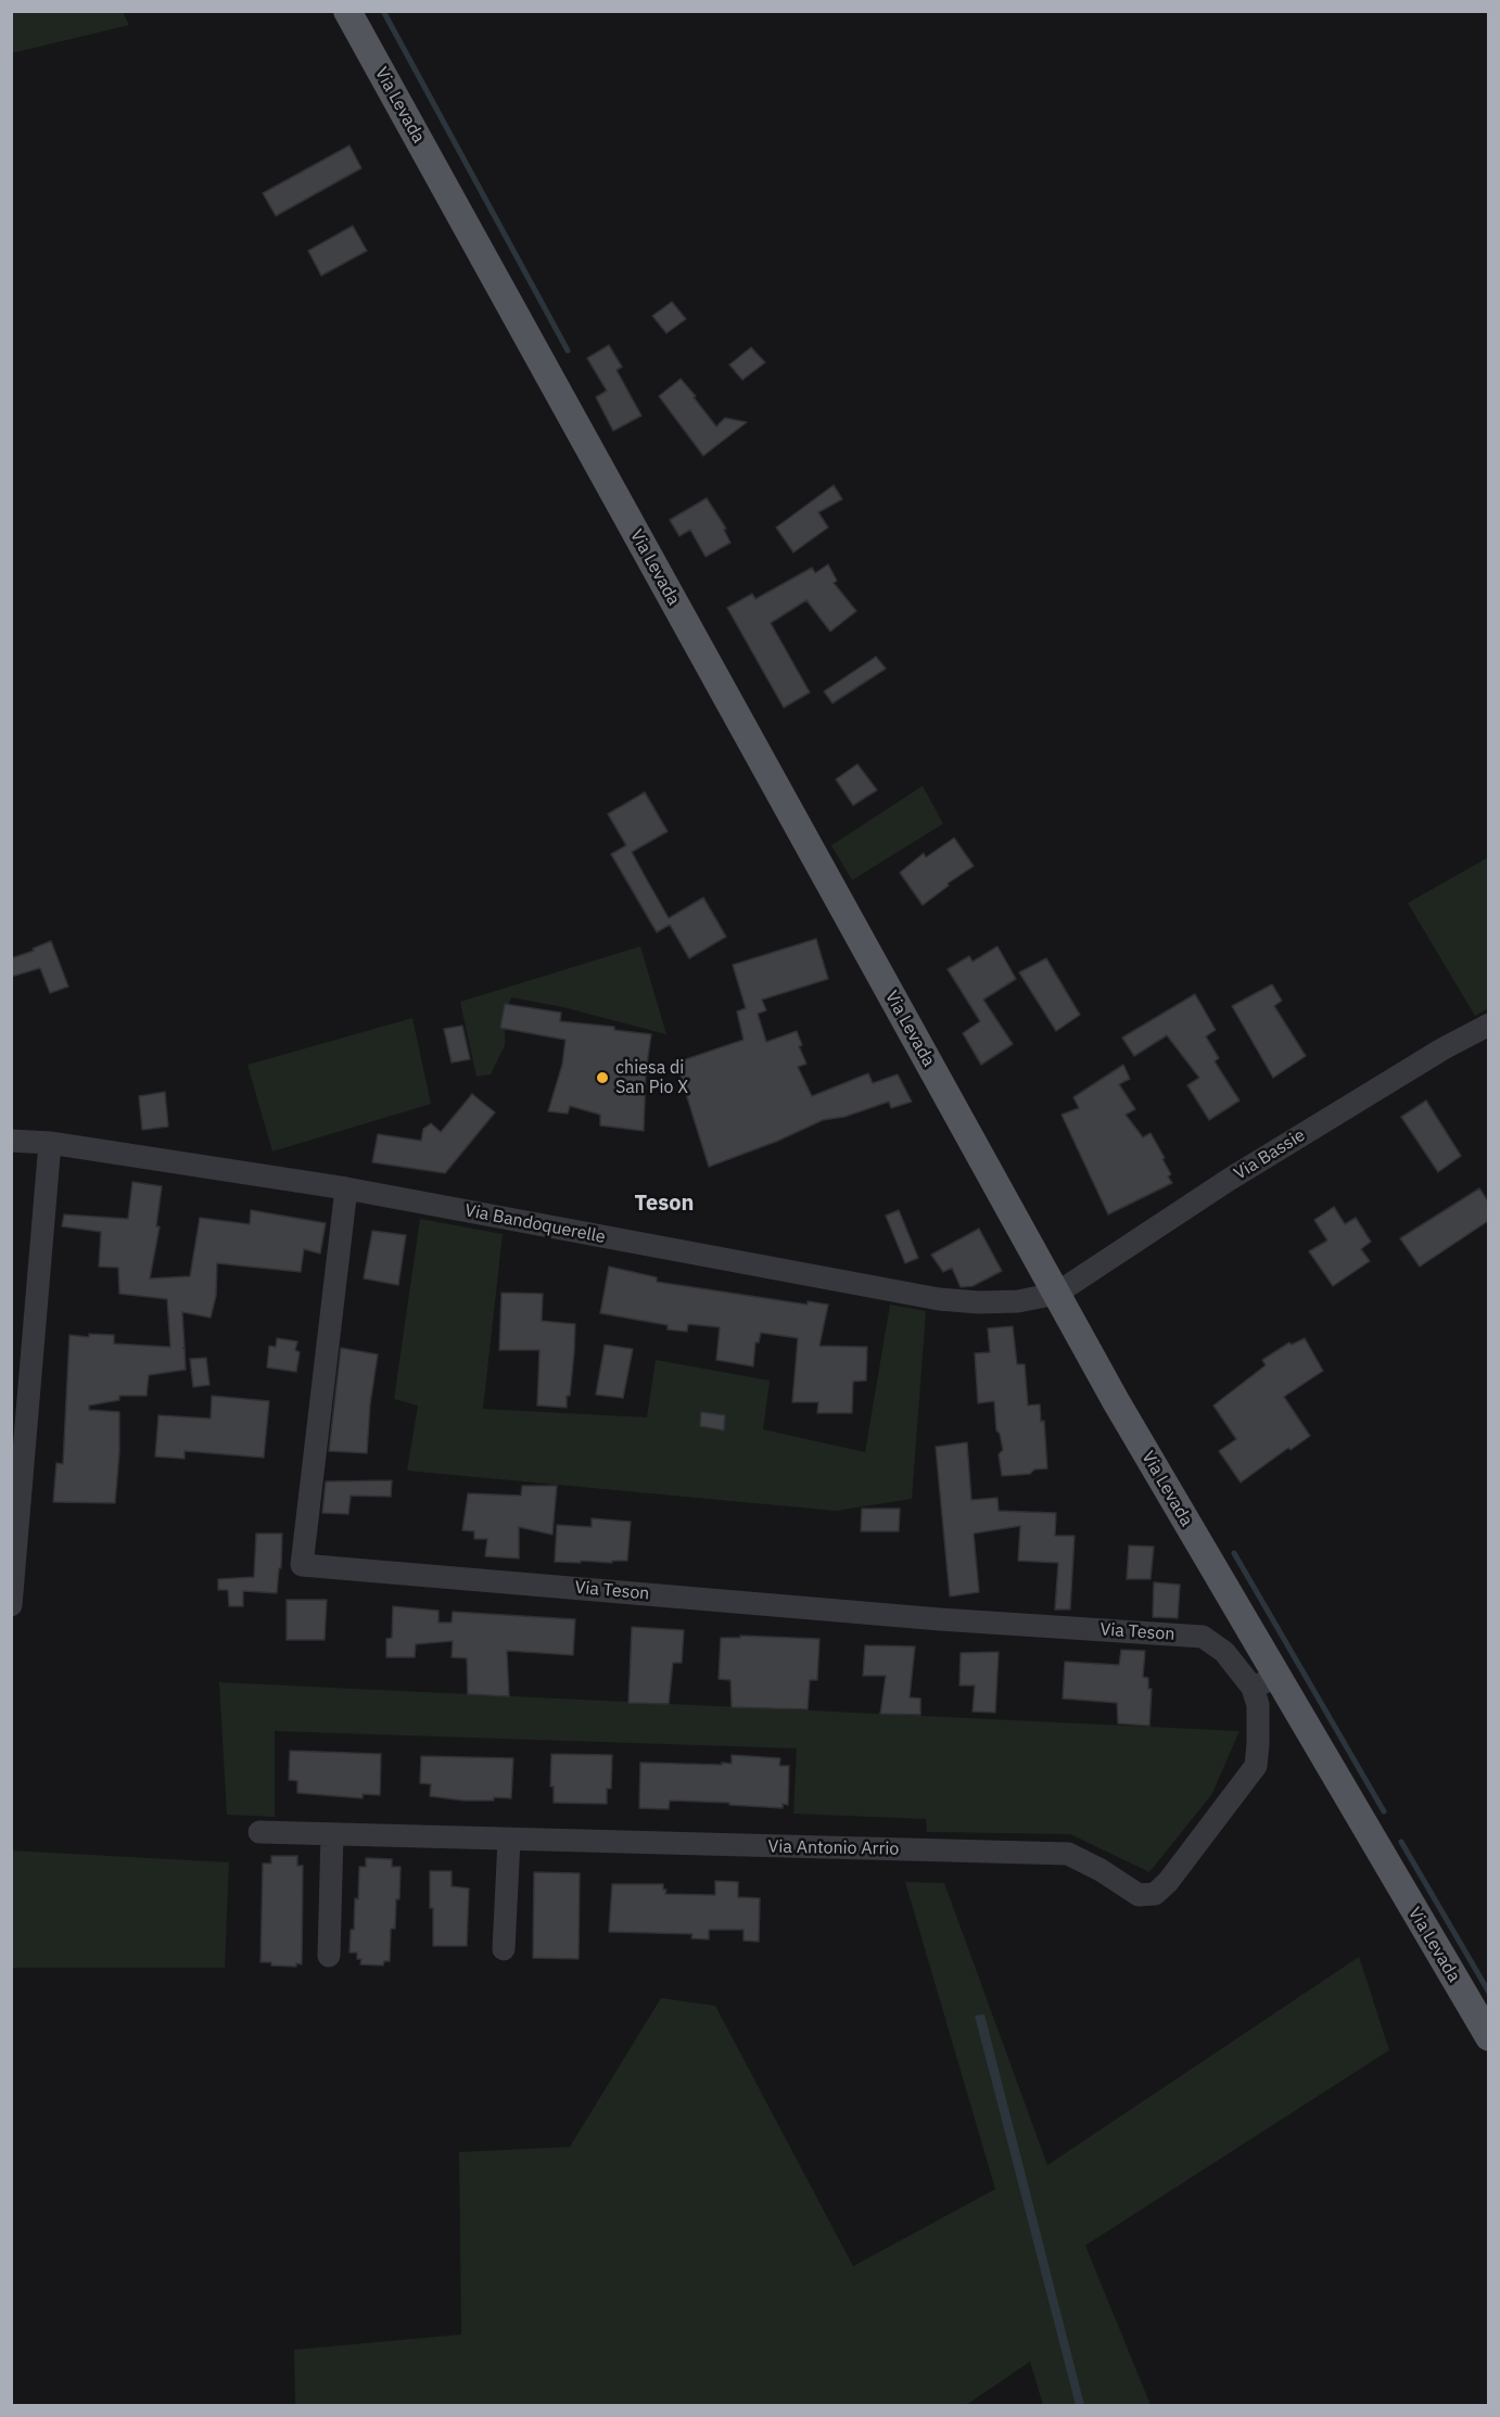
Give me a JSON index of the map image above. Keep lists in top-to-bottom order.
{
  "streets": {
    "main road": ["Via Levada"],
    "street": [
      "Via Bassie",
      "Via Bandoquerelle",
      "Via Teson",
      "Via Antonio Arrio"
    ]
  },
  "crossings": [
    ["Via Levada", "Via Bassie"],
    ["Via Levada", "Via Bandoquerelle"],
    ["Via Levada", "Via Teson"],
    ["Via Levada", "Via Antonio Arrio"],
    ["Via Bassie", "Via Bandoquerelle"],
    ["Via Bandoquerelle", "Via Teson"],
    ["Via Teson", "Via Antonio Arrio"]
  ],
  "districts": ["Teson"],
  "places": ["chiesa di San Pio X"]
}
